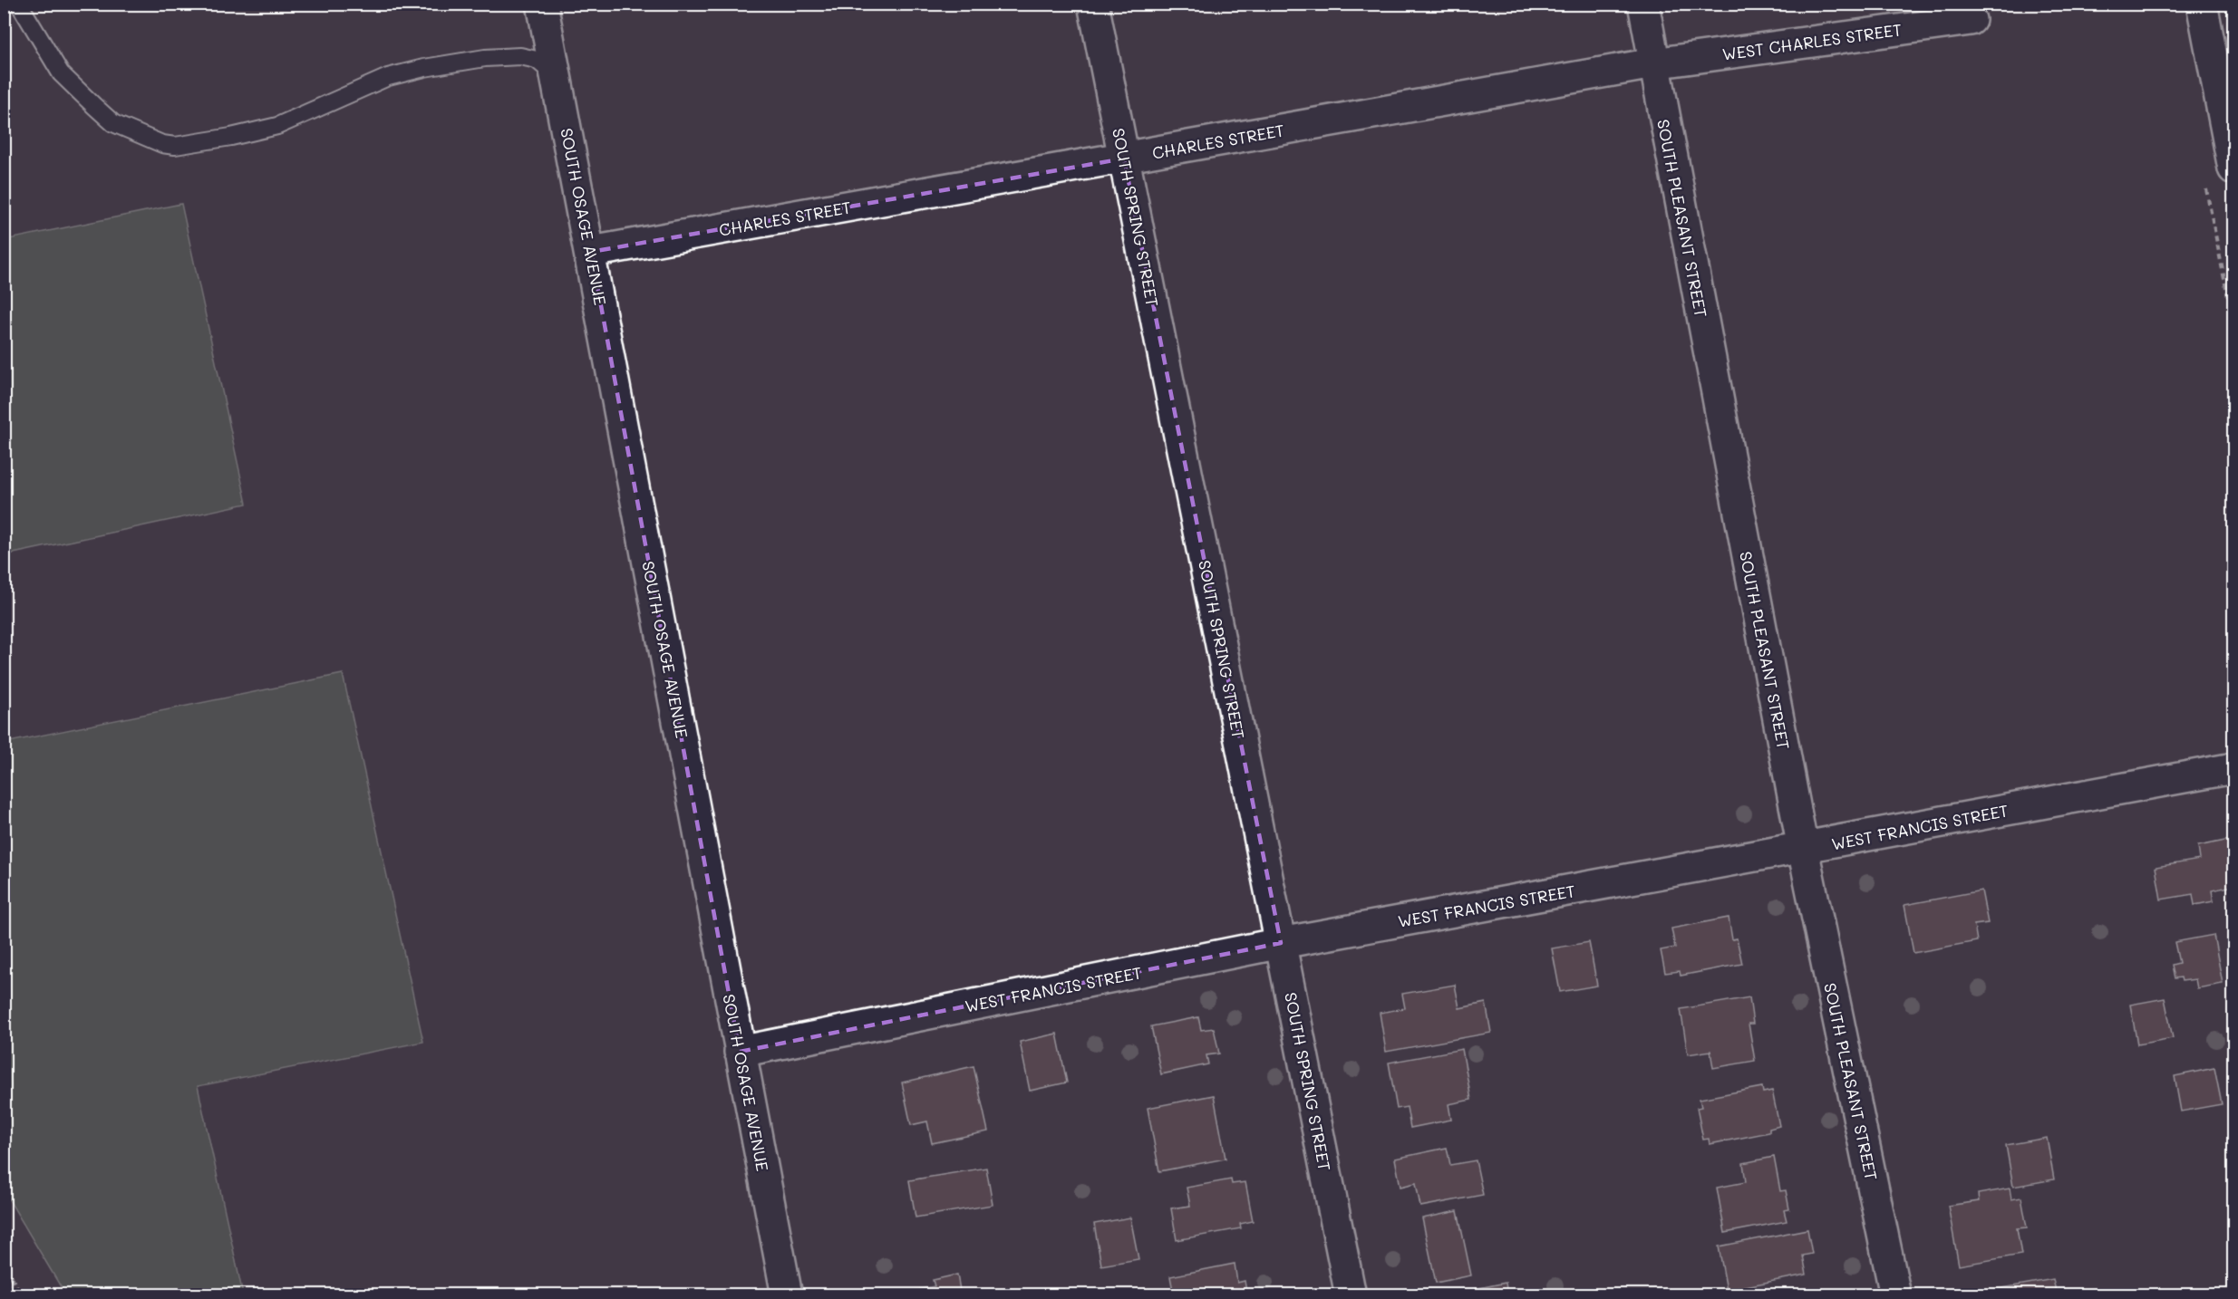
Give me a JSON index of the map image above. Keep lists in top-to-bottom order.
{
  "streets": {
    "street": [
      "WEST CHARLES STREET",
      "CHARLES STREET",
      "SOUTH OSAGE AVENUE",
      "SOUTH SPRING STREET",
      "SOUTH PLEASANT STREET",
      "WEST FRANCIS STREET"
    ]
  },
  "crossings": [
    ["WEST CHARLES STREET", "CHARLES STREET"],
    ["WEST CHARLES STREET", "SOUTH PLEASANT STREET"],
    ["CHARLES STREET", "SOUTH OSAGE AVENUE"],
    ["CHARLES STREET", "SOUTH SPRING STREET"],
    ["CHARLES STREET", "SOUTH PLEASANT STREET"],
    ["SOUTH OSAGE AVENUE", "WEST FRANCIS STREET"],
    ["SOUTH SPRING STREET", "WEST FRANCIS STREET"],
    ["SOUTH PLEASANT STREET", "WEST FRANCIS STREET"]
  ]
}
